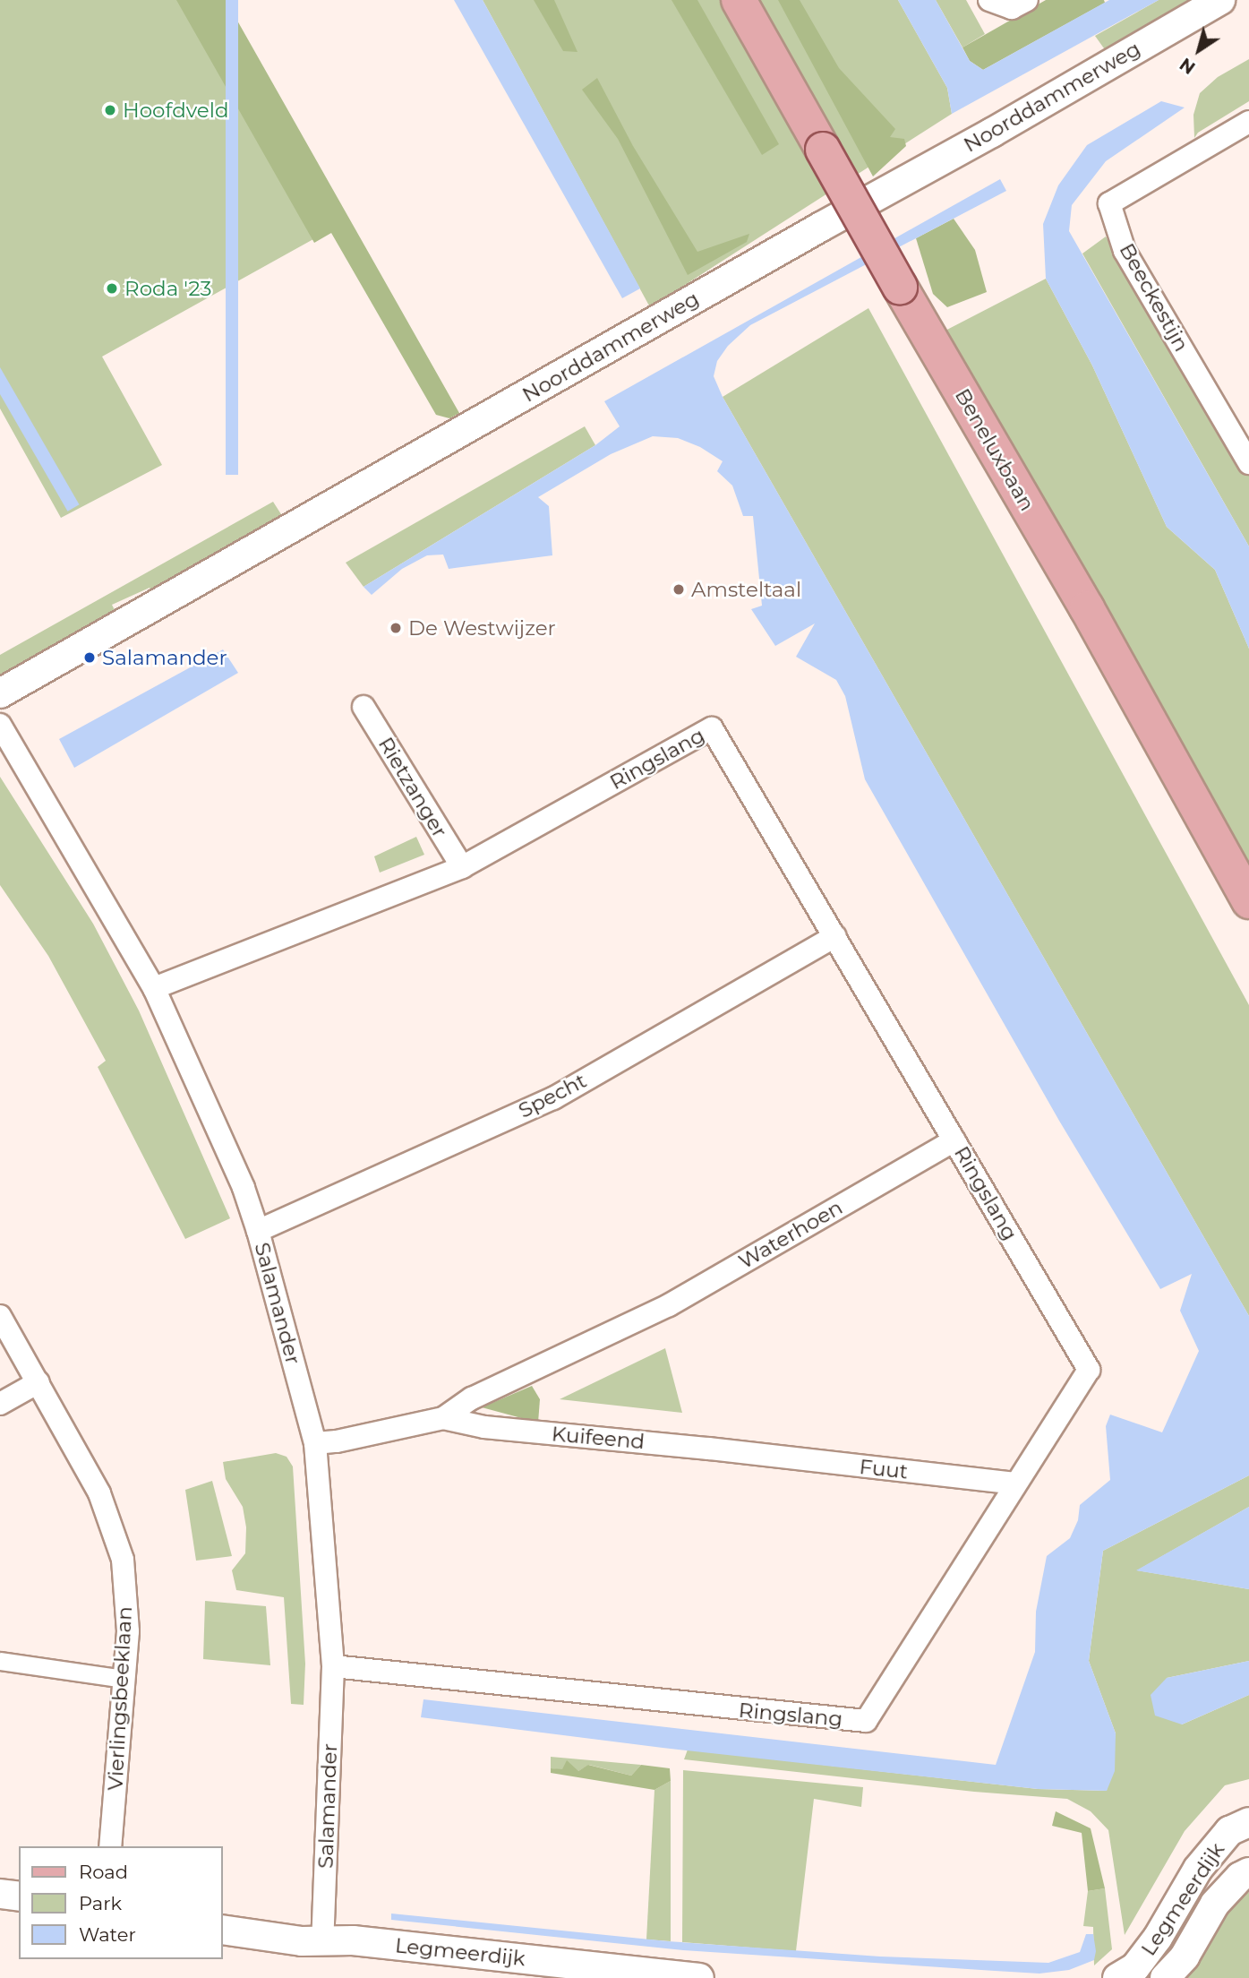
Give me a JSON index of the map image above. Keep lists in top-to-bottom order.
{
  "streets": {
    "main road": ["Beneluxbaan"],
    "street": [
      "Noorddammerweg",
      "Beeckestijn",
      "Ringslang",
      "Rietzanger",
      "Specht",
      "Waterhoen",
      "Salamander",
      "Kuifeend",
      "Fuut",
      "Vierlingsbeeklaan",
      "Legmeerdijk"
    ]
  },
  "crossings": [
    ["Ringslang", "Rietzanger"],
    ["Ringslang", "Specht"],
    ["Ringslang", "Waterhoen"],
    ["Ringslang", "Salamander"],
    ["Ringslang", "Fuut"],
    ["Specht", "Salamander"],
    ["Waterhoen", "Kuifeend"],
    ["Salamander", "Kuifeend"],
    ["Salamander", "Legmeerdijk"],
    ["Kuifeend", "Fuut"]
  ],
  "places": [
    "Hoofdveld",
    "Roda '23",
    "Amsteltaal",
    "De Westwijzer",
    "Salamander"
  ],
  "legend": ["Road", "Park", "Water"],
  "north": "bottom left"
}
